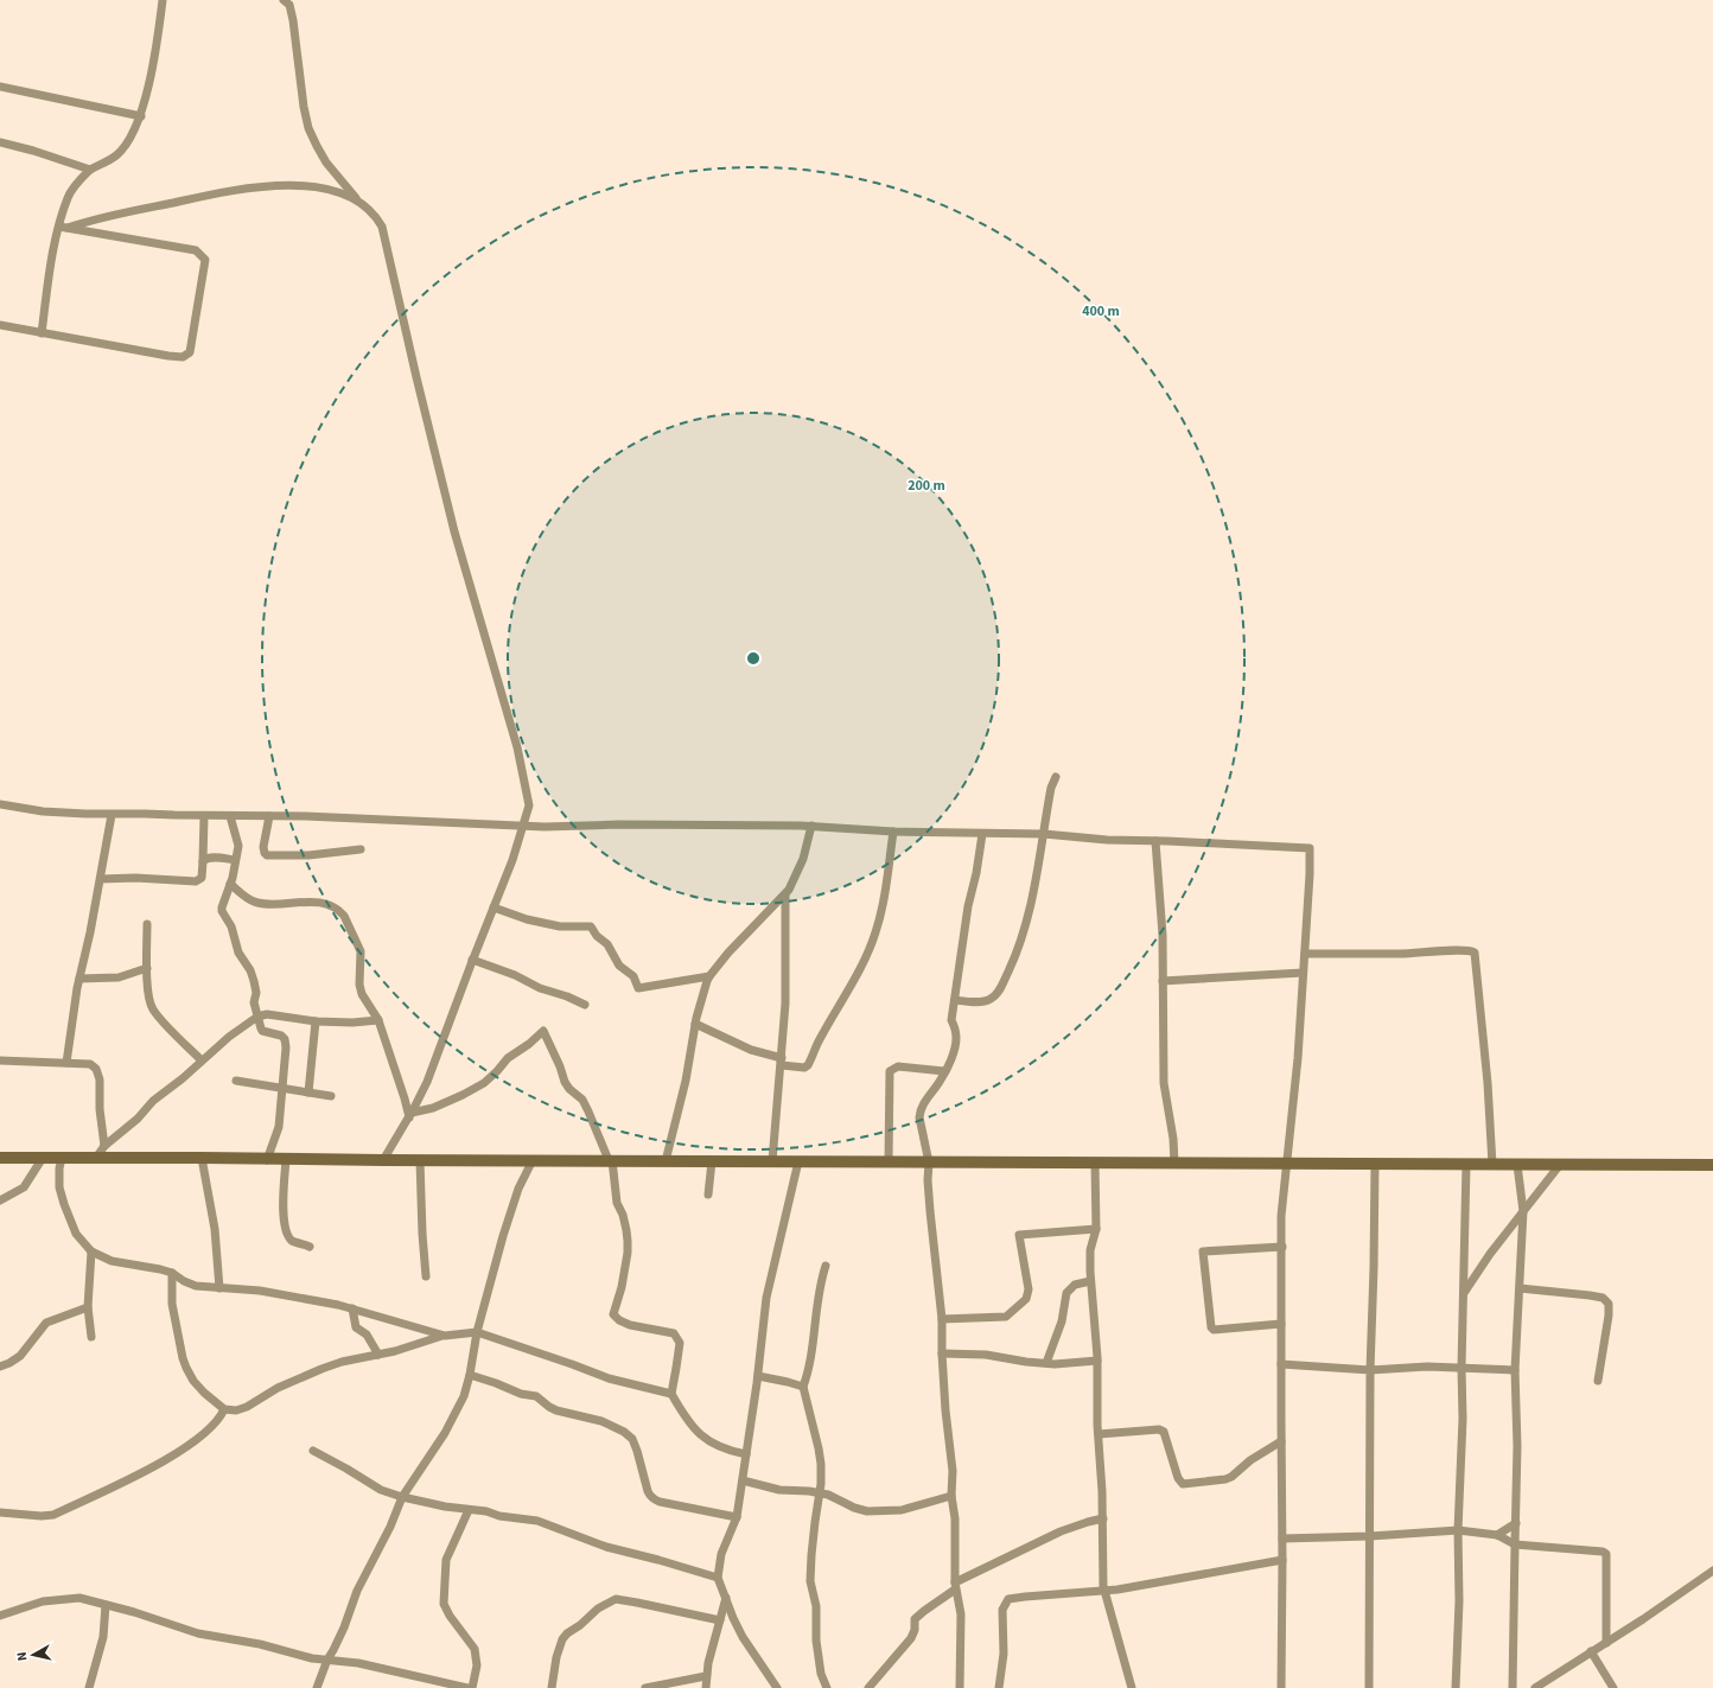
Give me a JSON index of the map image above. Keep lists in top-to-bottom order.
{
  "north": "left",
  "rings": ["400 m", "200 m"]
}
